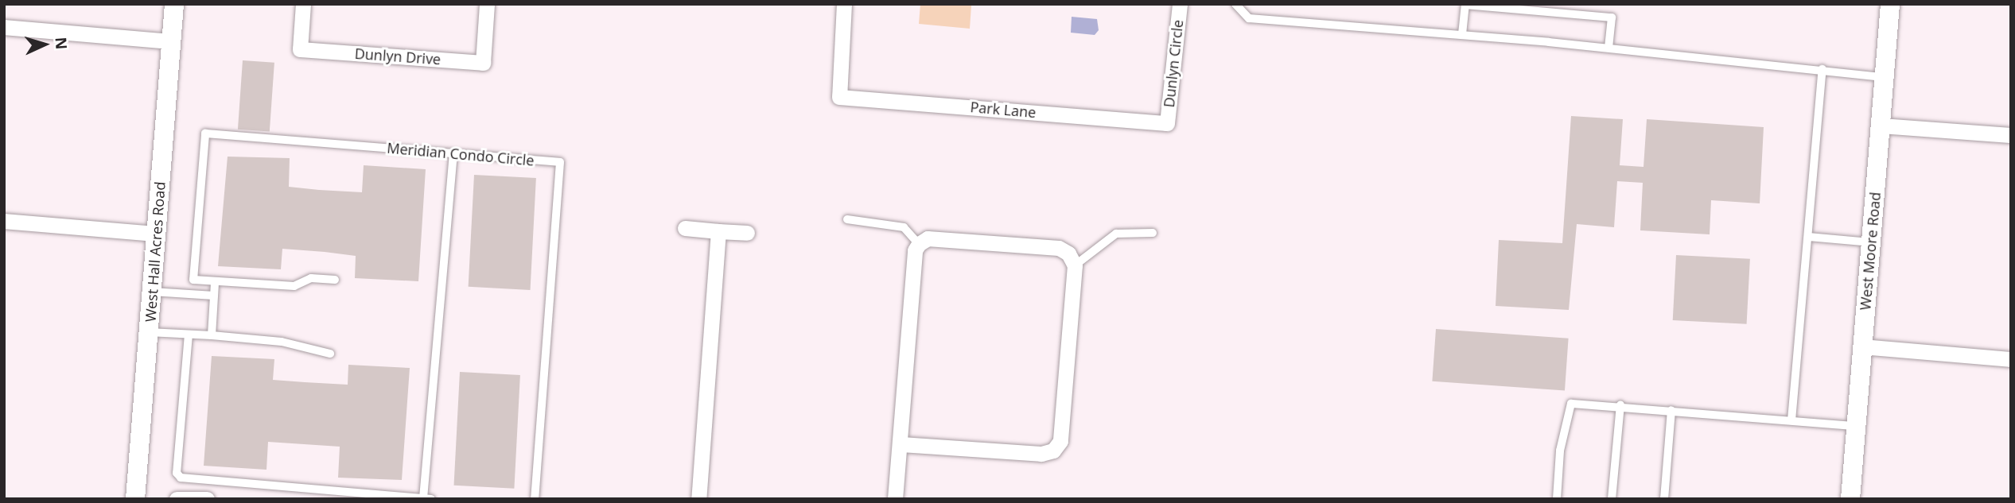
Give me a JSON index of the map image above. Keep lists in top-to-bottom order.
{
  "streets": {
    "street": [
      "Dunlyn Drive",
      "Dunlyn Circle",
      "Park Lane",
      "West Moore Road",
      "West Hall Acres Road"
    ],
    "lane": ["Meridian Condo Circle"]
  },
  "crossings": [
    ["Dunlyn Circle", "Park Lane"]
  ],
  "north": "right"
}
